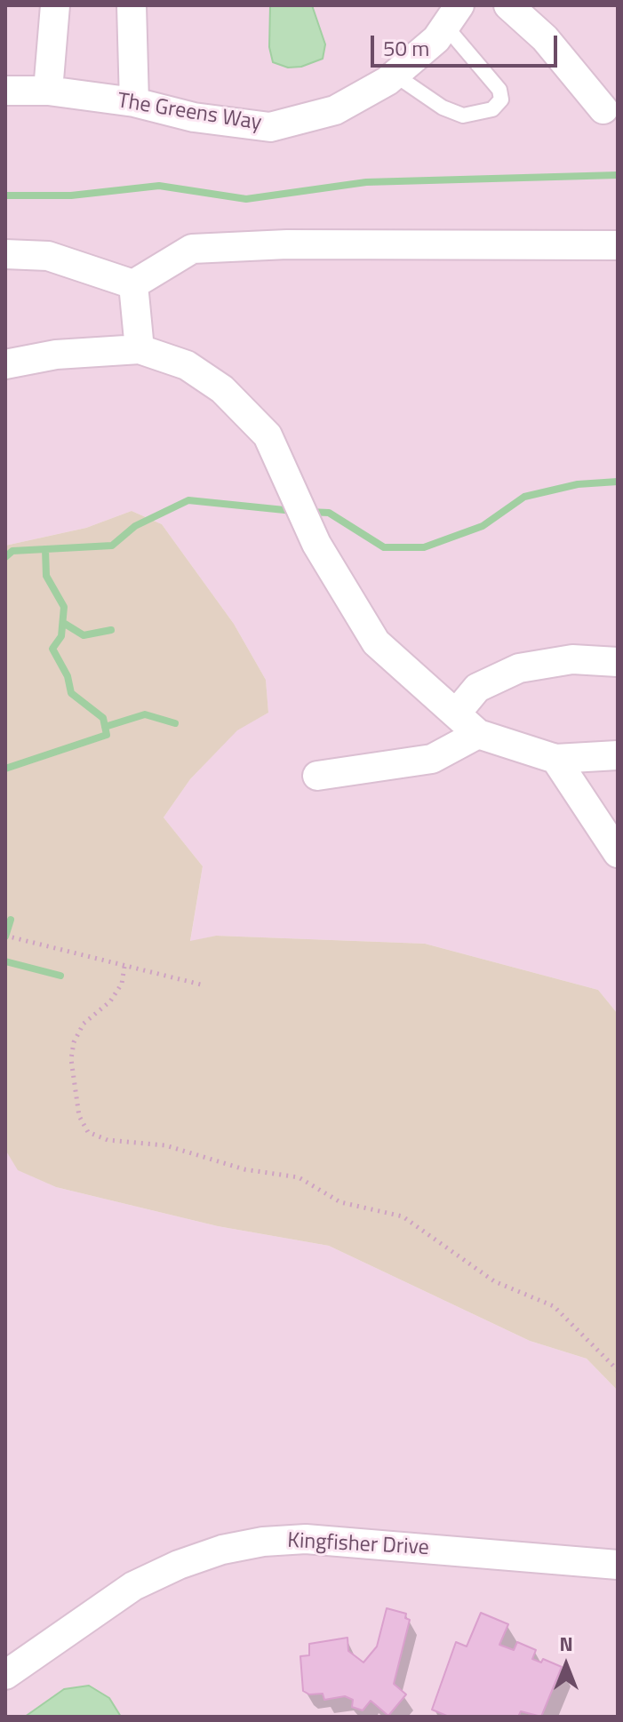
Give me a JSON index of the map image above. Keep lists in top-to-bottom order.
{
  "streets": {
    "street": ["The Greens Way", "Kingfisher Drive"]
  },
  "scale_bar": "50 m",
  "north": "top"
}
